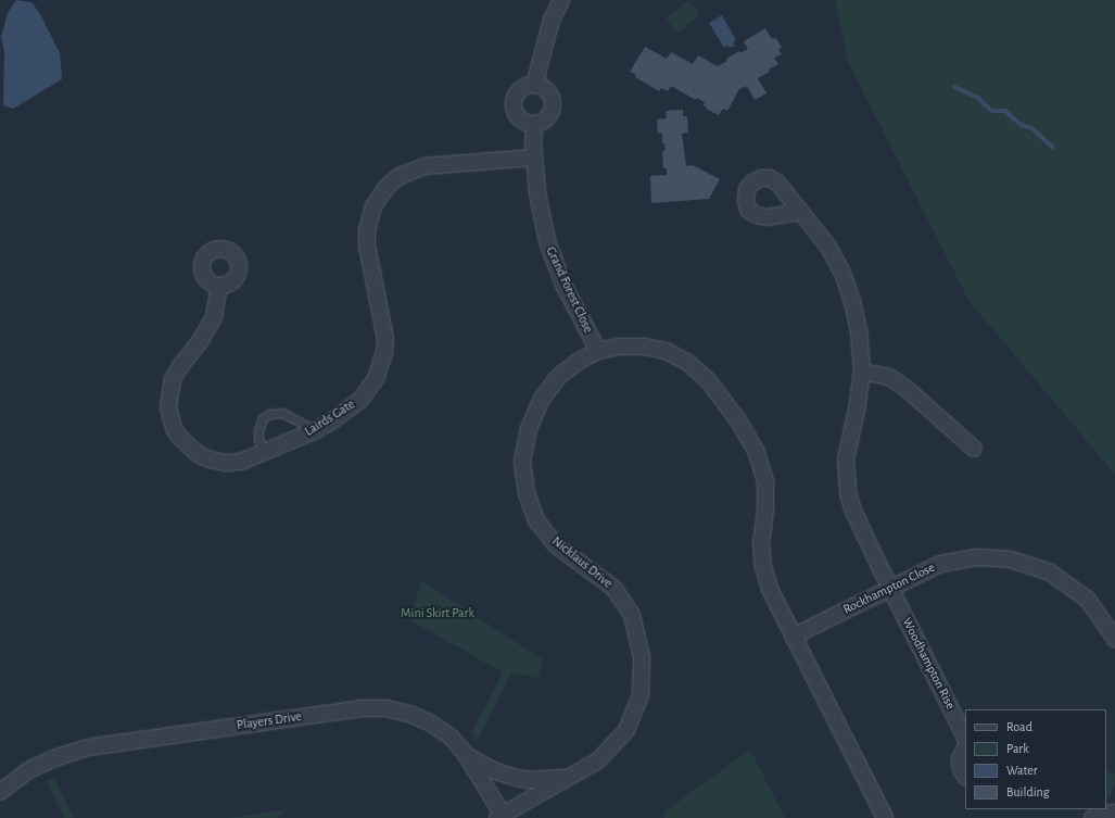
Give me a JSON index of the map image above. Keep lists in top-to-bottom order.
{
  "streets": {
    "street": [
      "Grand Forest Close",
      "Lairds Gate",
      "Nicklaus Drive",
      "Rockhampton Close",
      "Woodhampton Rise",
      "Players Drive"
    ]
  },
  "crossings": [
    ["Grand Forest Close", "Lairds Gate"],
    ["Grand Forest Close", "Nicklaus Drive"],
    ["Nicklaus Drive", "Rockhampton Close"],
    ["Nicklaus Drive", "Players Drive"],
    ["Rockhampton Close", "Woodhampton Rise"]
  ],
  "parks": ["Mini Skirt Park"],
  "legend": [
    "Road",
    "Park",
    "Water",
    "Building"
  ]
}
